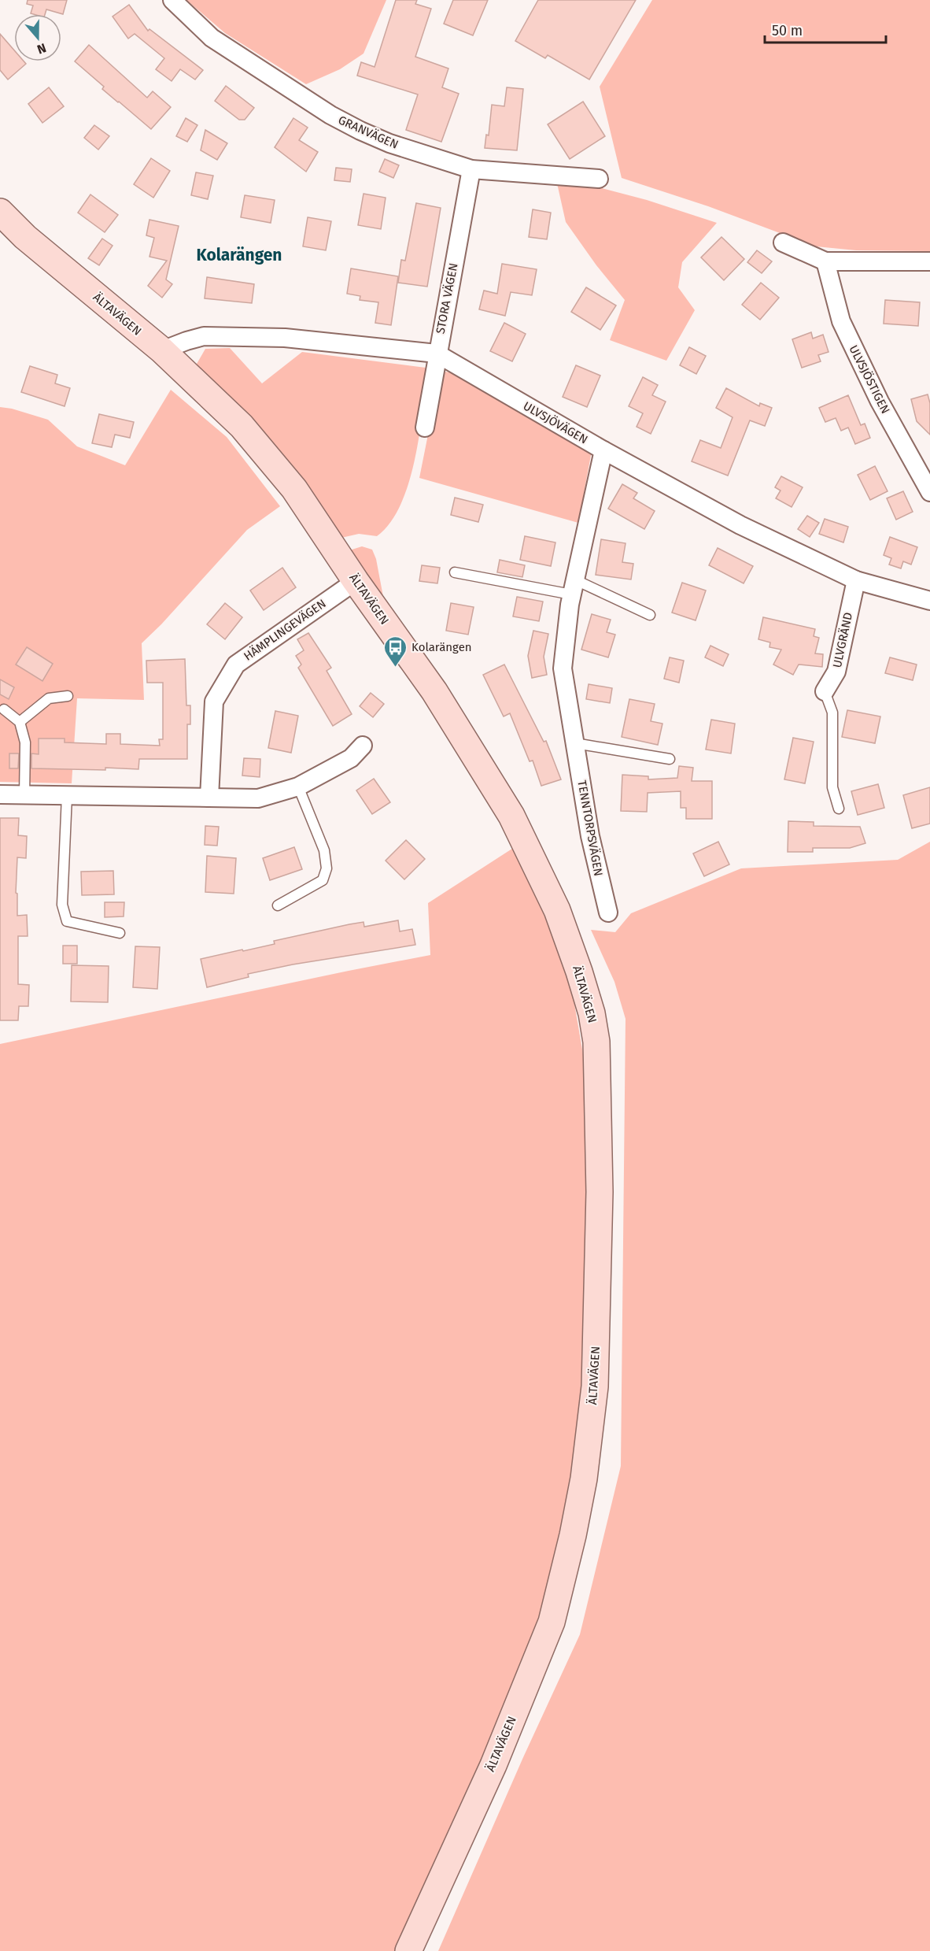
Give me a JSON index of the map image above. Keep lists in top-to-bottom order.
{
  "streets": {
    "main road": ["ÄLTAVÄGEN"],
    "street": [
      "GRANVÄGEN",
      "STORA VÄGEN",
      "ULVSJÖSTIGEN",
      "ULVSJÖVÄGEN",
      "HÄMPLINGEVÄGEN",
      "ULVGRÄND",
      "TENNTORPSVÄGEN"
    ]
  },
  "crossings": [
    ["GRANVÄGEN", "STORA VÄGEN"],
    ["STORA VÄGEN", "ULVSJÖVÄGEN"],
    ["ÄLTAVÄGEN", "ULVSJÖVÄGEN"],
    ["ÄLTAVÄGEN", "HÄMPLINGEVÄGEN"],
    ["ULVSJÖVÄGEN", "ULVGRÄND"],
    ["ULVSJÖVÄGEN", "TENNTORPSVÄGEN"]
  ],
  "districts": ["Kolarängen"],
  "places": {
    "bus stop": ["Kolarängen"]
  },
  "scale_bar": "50 m",
  "north": "bottom"
}
